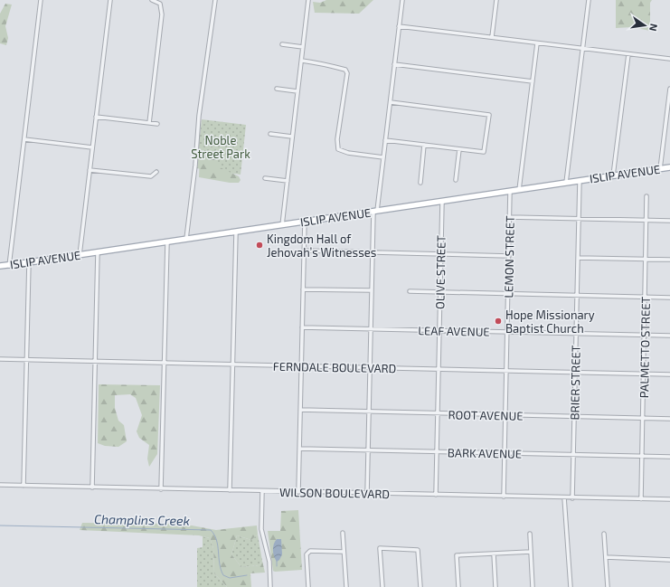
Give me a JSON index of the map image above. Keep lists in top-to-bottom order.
{
  "streets": {
    "main road": ["ISLIP AVENUE"],
    "street": [
      "LEMON STREET",
      "OLIVE STREET",
      "LEAF AVENUE",
      "PALMETTO STREET",
      "FERNDALE BOULEVARD",
      "BRIER STREET",
      "ROOT AVENUE",
      "BARK AVENUE",
      "WILSON BOULEVARD"
    ]
  },
  "crossings": [
    ["ISLIP AVENUE", "LEMON STREET"],
    ["ISLIP AVENUE", "OLIVE STREET"],
    ["ISLIP AVENUE", "BRIER STREET"],
    ["LEMON STREET", "LEAF AVENUE"],
    ["LEMON STREET", "FERNDALE BOULEVARD"],
    ["LEMON STREET", "ROOT AVENUE"],
    ["LEMON STREET", "BARK AVENUE"],
    ["LEMON STREET", "WILSON BOULEVARD"],
    ["OLIVE STREET", "LEAF AVENUE"],
    ["OLIVE STREET", "FERNDALE BOULEVARD"],
    ["OLIVE STREET", "ROOT AVENUE"],
    ["OLIVE STREET", "BARK AVENUE"],
    ["OLIVE STREET", "WILSON BOULEVARD"],
    ["LEAF AVENUE", "PALMETTO STREET"],
    ["LEAF AVENUE", "BRIER STREET"],
    ["PALMETTO STREET", "FERNDALE BOULEVARD"],
    ["PALMETTO STREET", "ROOT AVENUE"],
    ["PALMETTO STREET", "BARK AVENUE"],
    ["PALMETTO STREET", "WILSON BOULEVARD"],
    ["FERNDALE BOULEVARD", "BRIER STREET"],
    ["BRIER STREET", "ROOT AVENUE"],
    ["BRIER STREET", "BARK AVENUE"],
    ["BRIER STREET", "WILSON BOULEVARD"]
  ],
  "water": ["Champlins Creek"],
  "parks": ["Noble Street Park"],
  "places": ["Kingdom Hall of Jehovah’s Witnesses", "Hope Missionary Baptist Church"],
  "north": "right"
}
